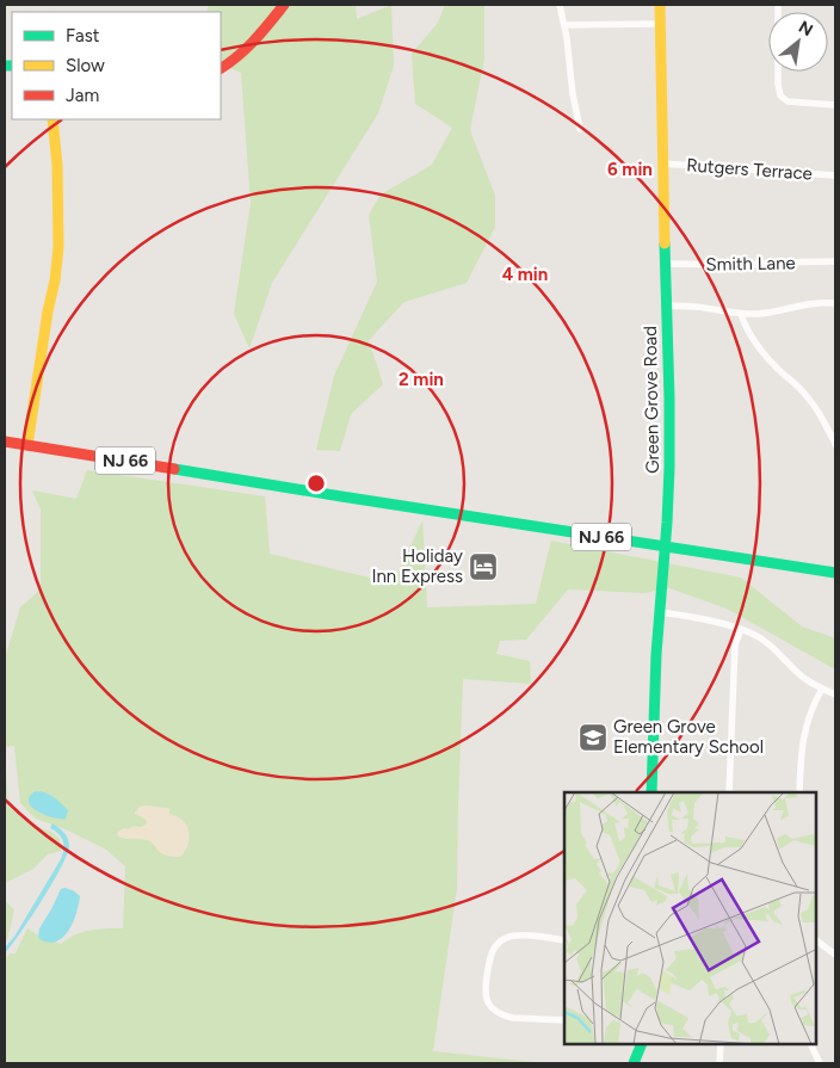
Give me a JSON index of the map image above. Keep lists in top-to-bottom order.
{
  "streets": {
    "main road": ["Green Grove Road", "NJ 66"],
    "street": ["Rutgers Terrace", "Smith Lane"]
  },
  "crossings": [
    ["Rutgers Terrace", "Green Grove Road"],
    ["Smith Lane", "Green Grove Road"],
    ["Green Grove Road", "NJ 66"]
  ],
  "places": {
    "hotel": ["Holiday Inn Express"],
    "school or university": ["Green Grove Elementary School"]
  },
  "legend": ["Fast", "Slow", "Jam"],
  "north": "top right",
  "rings": ["6 min", "4 min", "2 min"]
}
